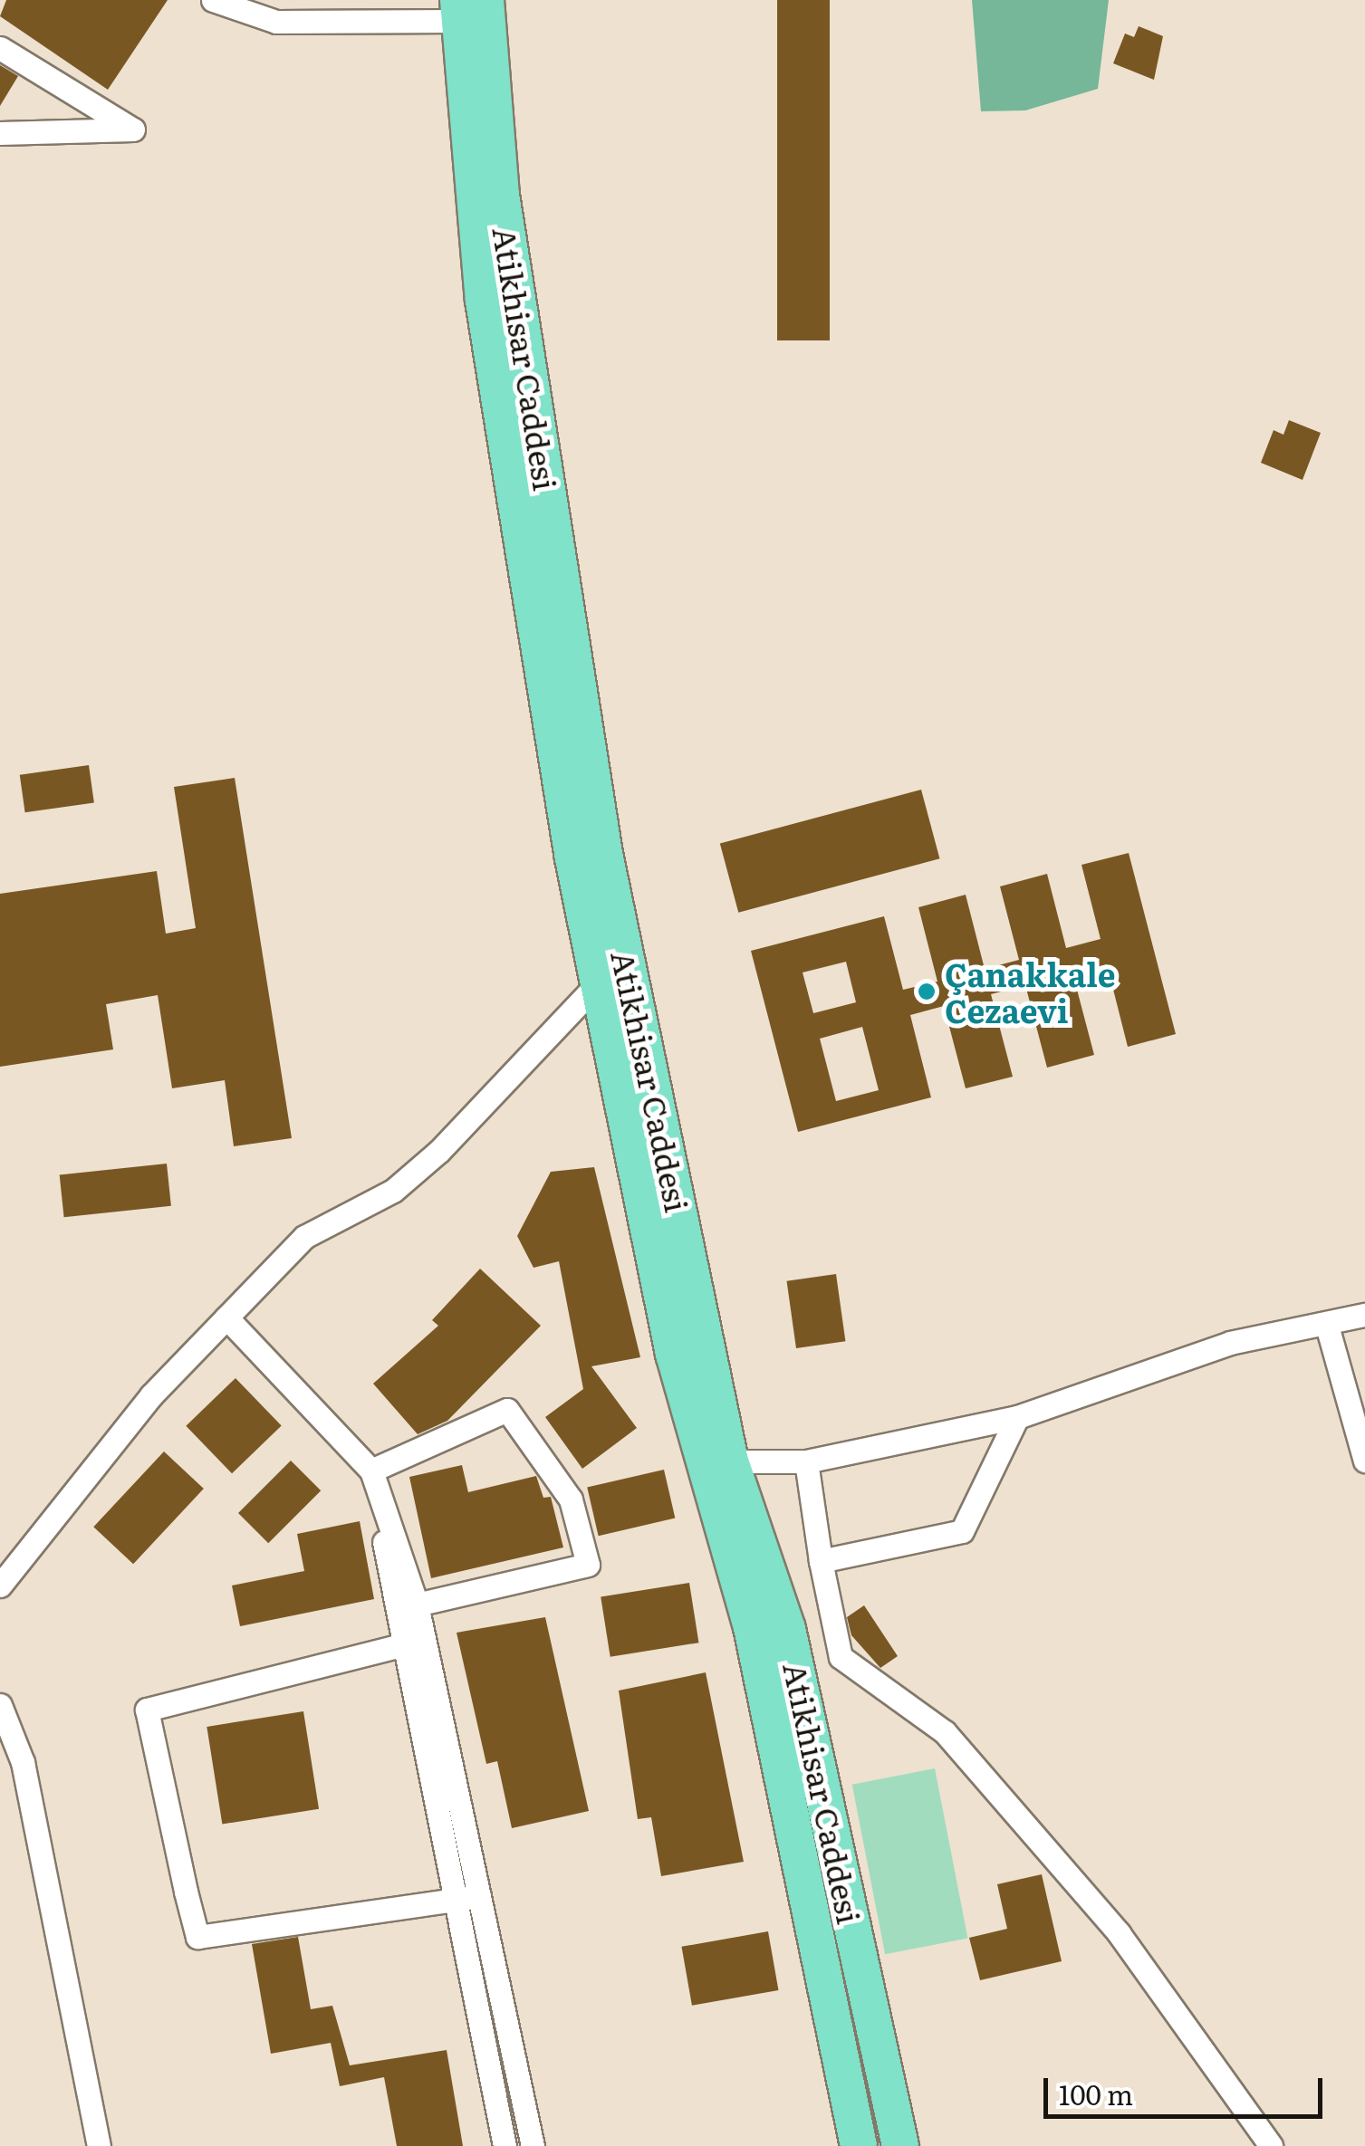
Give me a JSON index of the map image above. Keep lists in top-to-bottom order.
{
  "streets": {
    "highway": ["Atikhisar Caddesi"]
  },
  "places": ["Çanakkale Cezaevi"],
  "scale_bar": "100 m"
}
